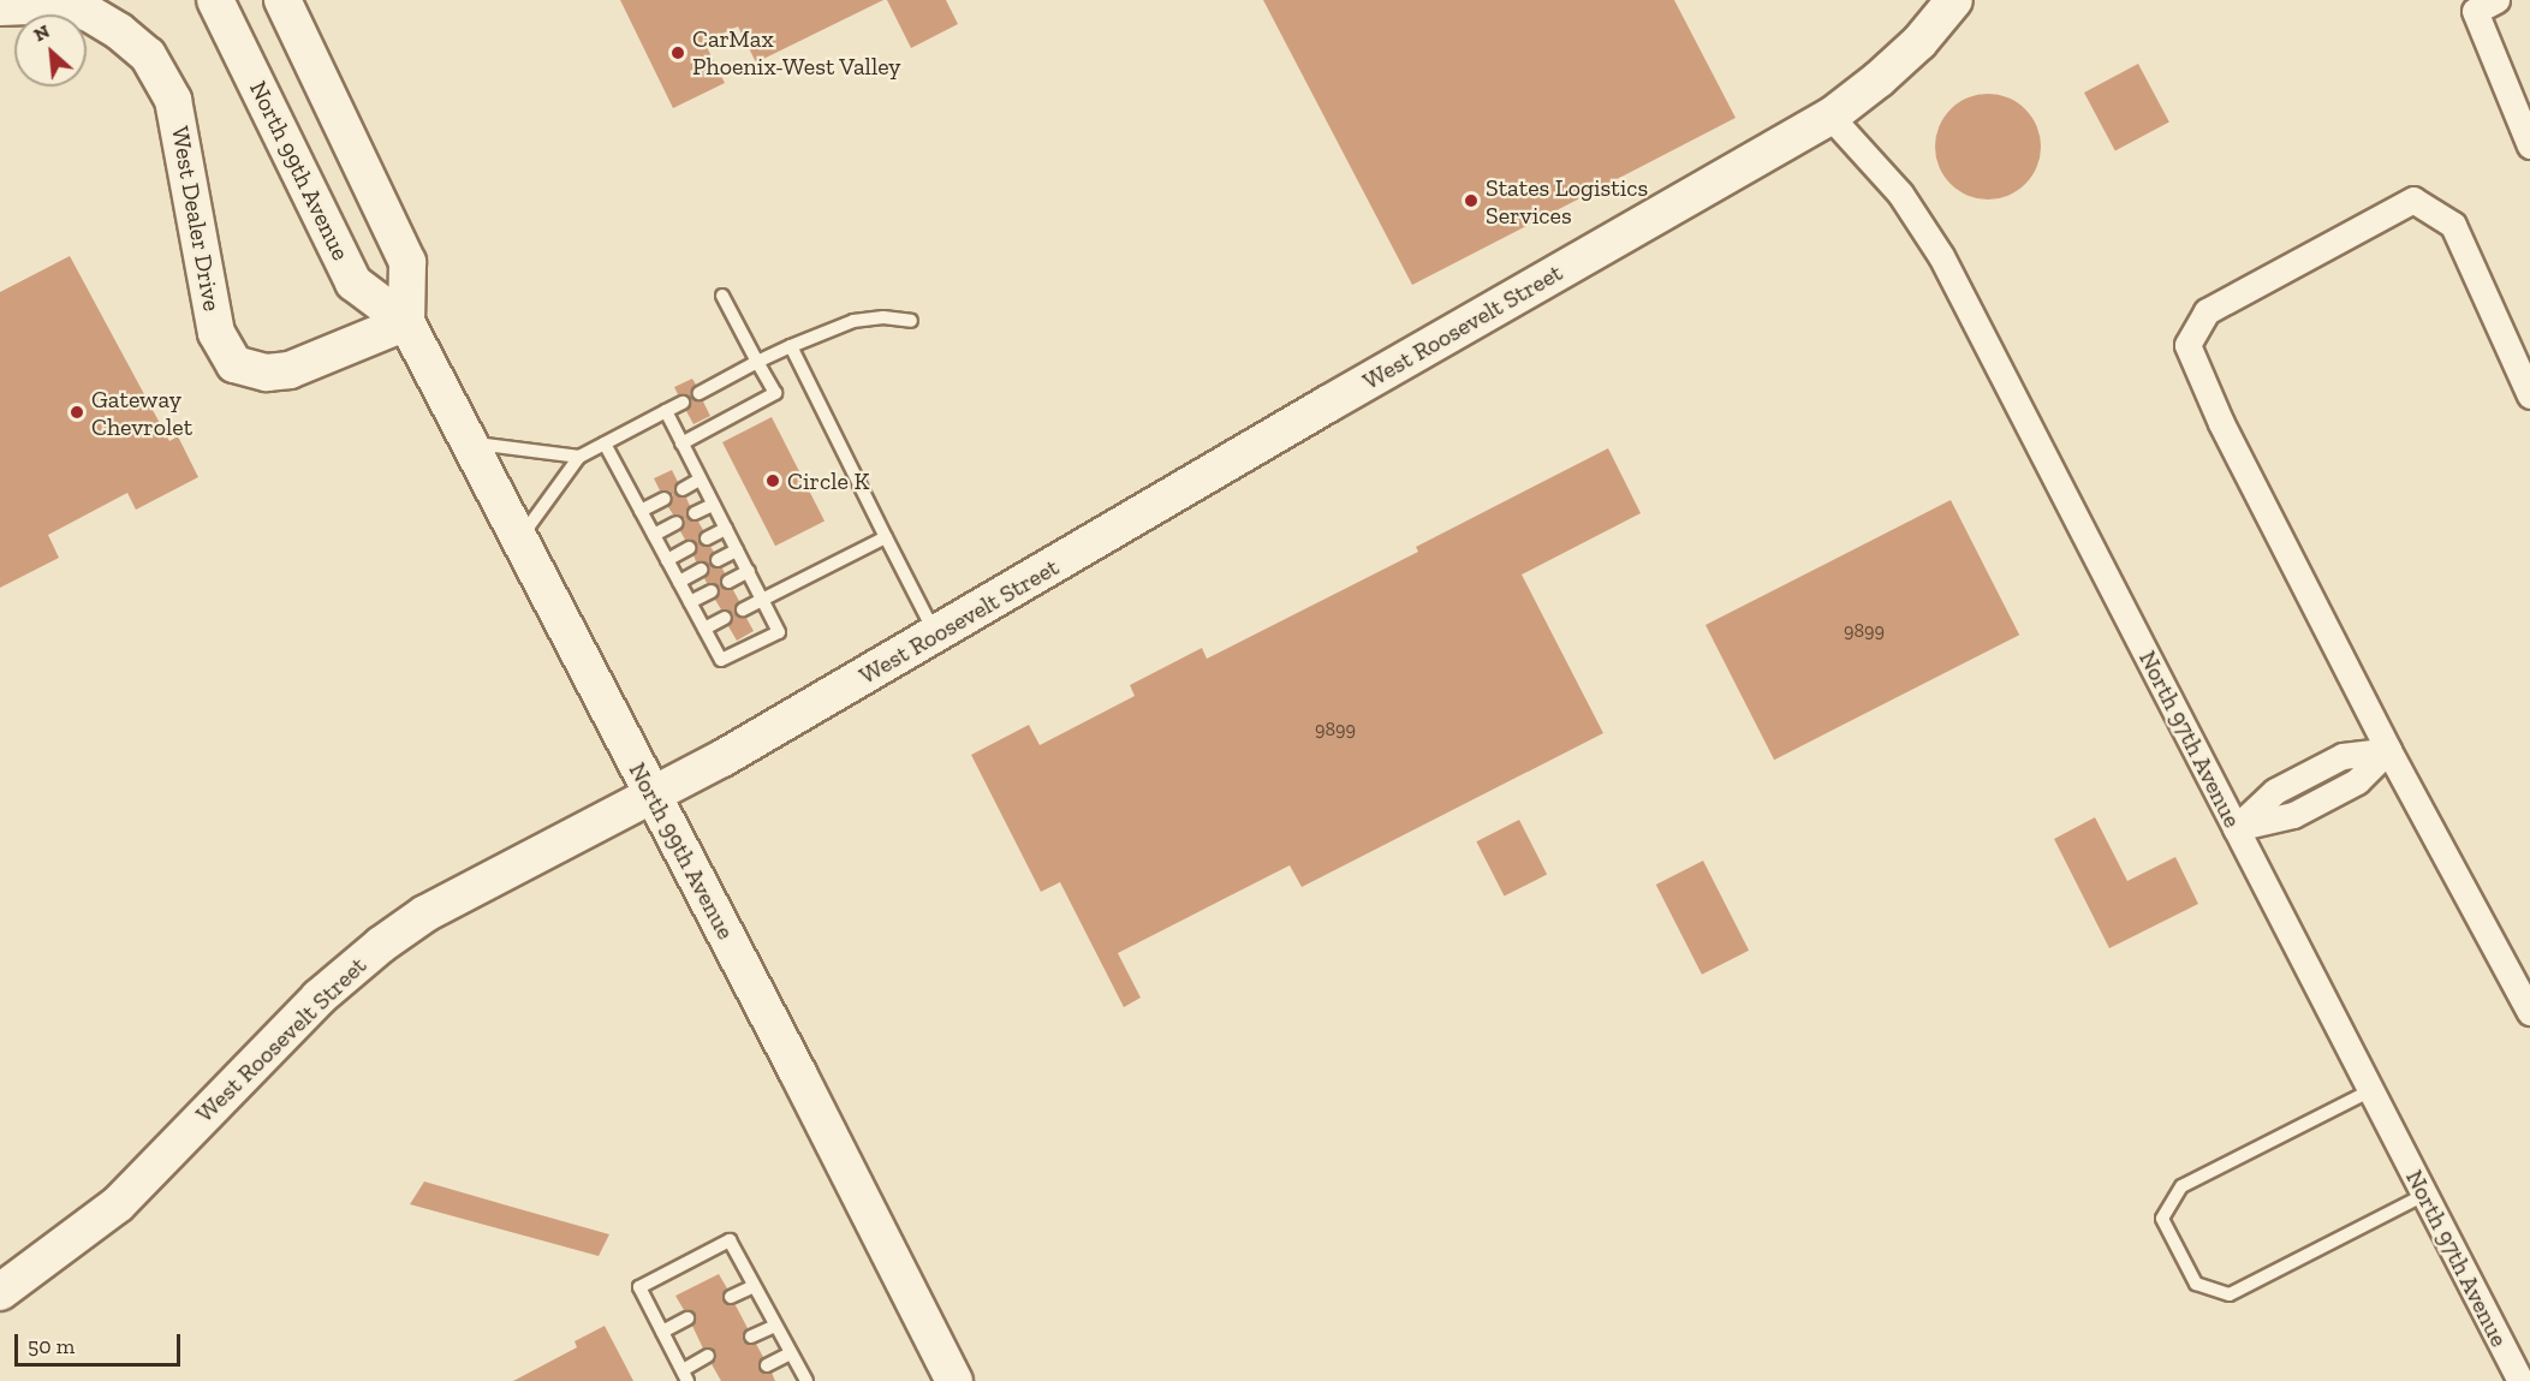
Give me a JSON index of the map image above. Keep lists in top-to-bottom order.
{
  "streets": {
    "street": [
      "North 99th Avenue",
      "West Dealer Drive",
      "West Roosevelt Street",
      "North 97th Avenue"
    ]
  },
  "crossings": [
    ["North 99th Avenue", "West Dealer Drive"],
    ["North 99th Avenue", "West Roosevelt Street"],
    ["West Roosevelt Street", "North 97th Avenue"]
  ],
  "places": [
    "CarMax Phoenix-West Valley",
    "States Logistics Services",
    "Gateway Chevrolet",
    "Circle K"
  ],
  "house_numbers": ["9899", "9899"],
  "scale_bar": "50 m",
  "north": "top left"
}
